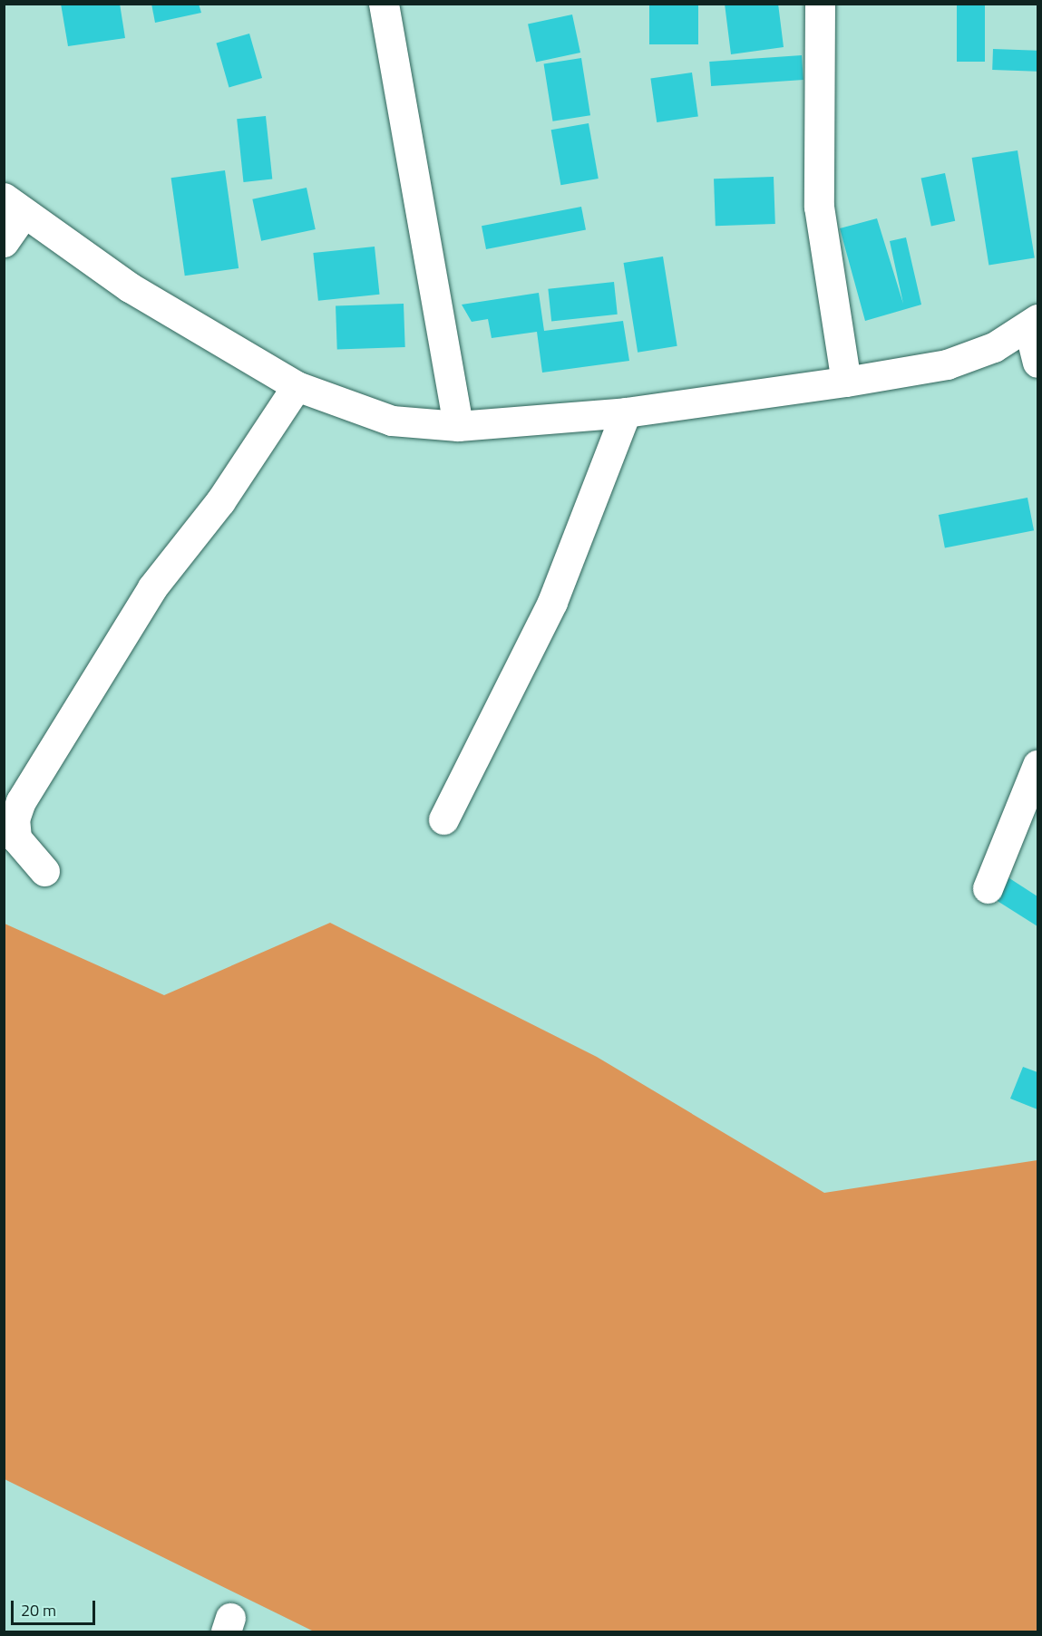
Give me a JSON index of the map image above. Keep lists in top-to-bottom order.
{
  "scale_bar": "20 m"
}
